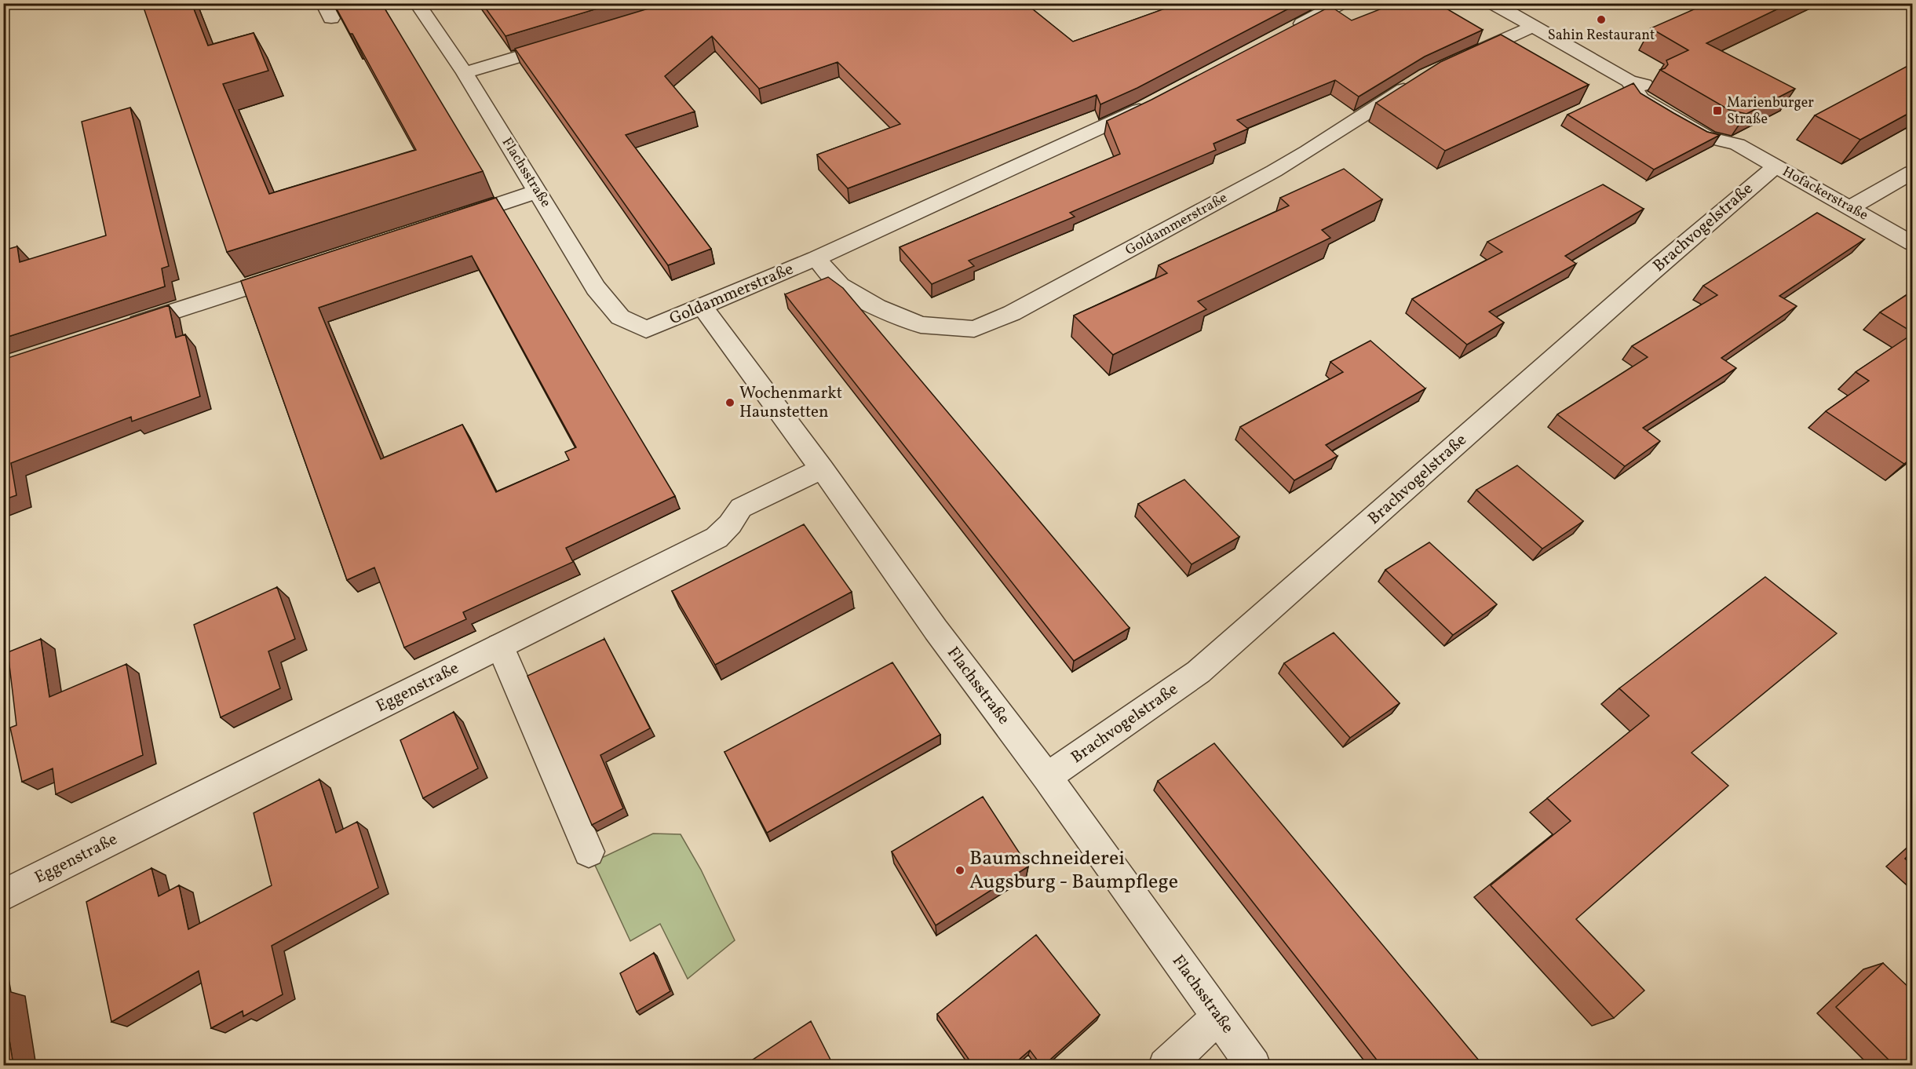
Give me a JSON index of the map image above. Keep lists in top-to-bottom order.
{
  "streets": {
    "street": [
      "Flachsstraße",
      "Hofackerstraße",
      "Goldammerstraße",
      "Brachvogelstraße",
      "Eggenstraße"
    ]
  },
  "crossings": [
    ["Flachsstraße", "Goldammerstraße"],
    ["Flachsstraße", "Brachvogelstraße"],
    ["Flachsstraße", "Eggenstraße"],
    ["Hofackerstraße", "Brachvogelstraße"]
  ],
  "places": {
    "other": ["Sahin Restaurant", "Wochenmarkt Haunstetten", "Baumschneiderei Augsburg - Baumpflege"],
    "transit": ["Marienburger Straße"]
  }
}
